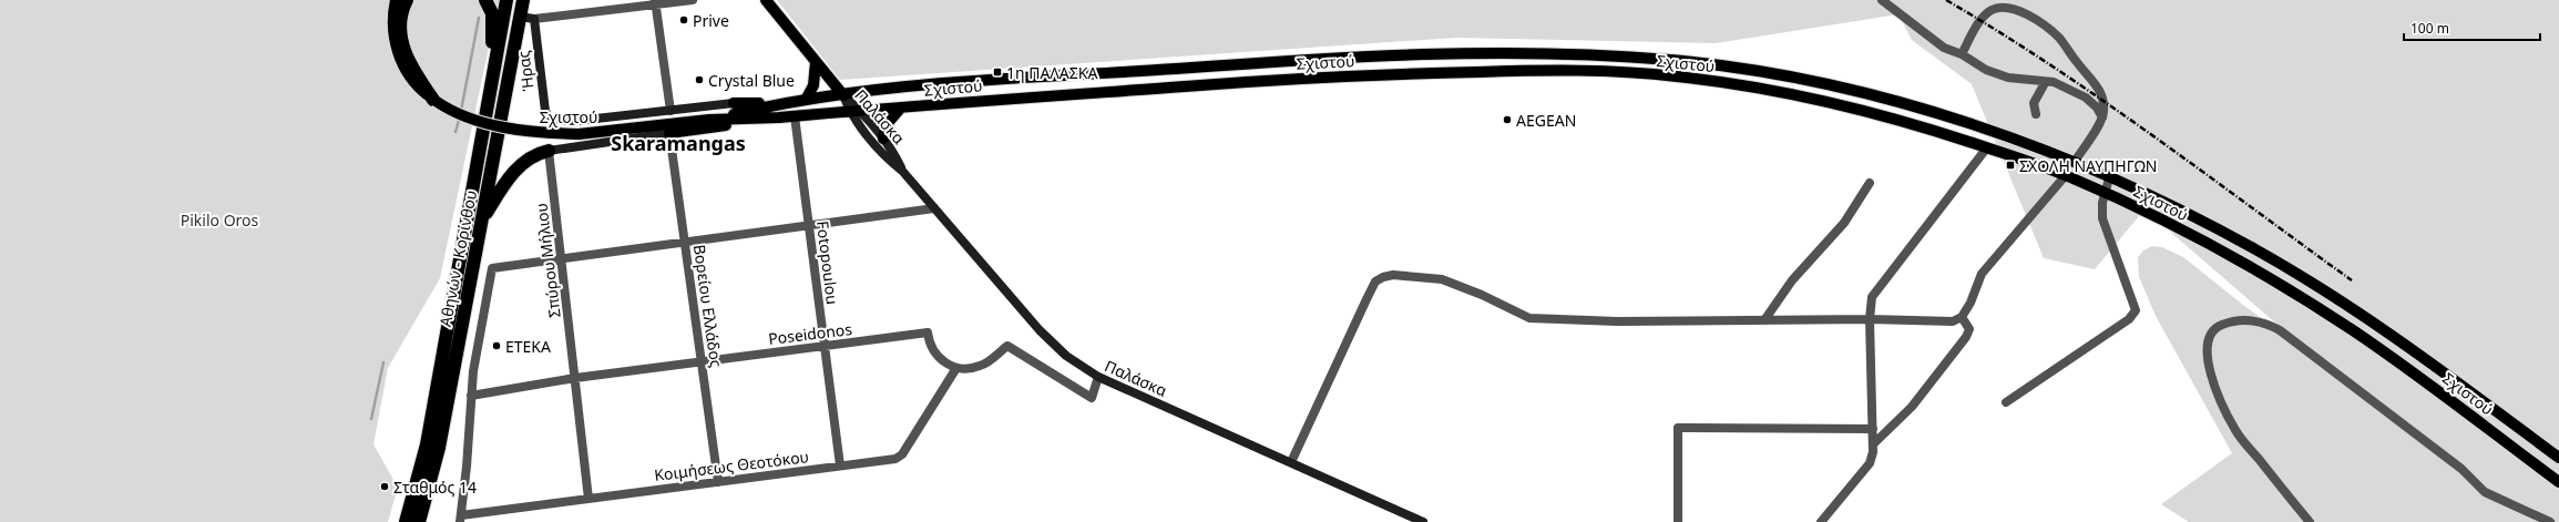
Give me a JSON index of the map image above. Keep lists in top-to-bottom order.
{
  "streets": {
    "highway": ["Αθηνών - Κορίνθου"],
    "main road": ["Σχιστού"],
    "street": [
      "Ήρας",
      "Παλάσκα",
      "Σπύρου Μήλιου",
      "Fotopoulou",
      "Βορείου Ελλάδος",
      "Poseidonos",
      "Κοιμήσεως Θεοτόκου"
    ]
  },
  "crossings": [
    ["Σχιστού", "Ήρας"],
    ["Σχιστού", "Παλάσκα"],
    ["Σχιστού", "Σπύρου Μήλιου"],
    ["Σχιστού", "Fotopoulou"],
    ["Σχιστού", "Βορείου Ελλάδος"],
    ["Σπύρου Μήλιου", "Poseidonos"],
    ["Σπύρου Μήλιου", "Κοιμήσεως Θεοτόκου"],
    ["Fotopoulou", "Poseidonos"],
    ["Fotopoulou", "Κοιμήσεως Θεοτόκου"],
    ["Βορείου Ελλάδος", "Poseidonos"],
    ["Βορείου Ελλάδος", "Κοιμήσεως Θεοτόκου"],
    ["Poseidonos", "Κοιμήσεως Θεοτόκου"]
  ],
  "districts": ["Skaramangas"],
  "parks": ["Pikilo Oros"],
  "places": {
    "other": [
      "Prive",
      "Crystal Blue",
      "AEGEAN",
      "ETEKA",
      "Σταθμός 14"
    ],
    "transit": ["1η ΠΑΛΑΣΚΑ", "ΣΧΟΛΗ ΝΑΥΠΗΓΩΝ"]
  },
  "scale_bar": "100 m"
}
